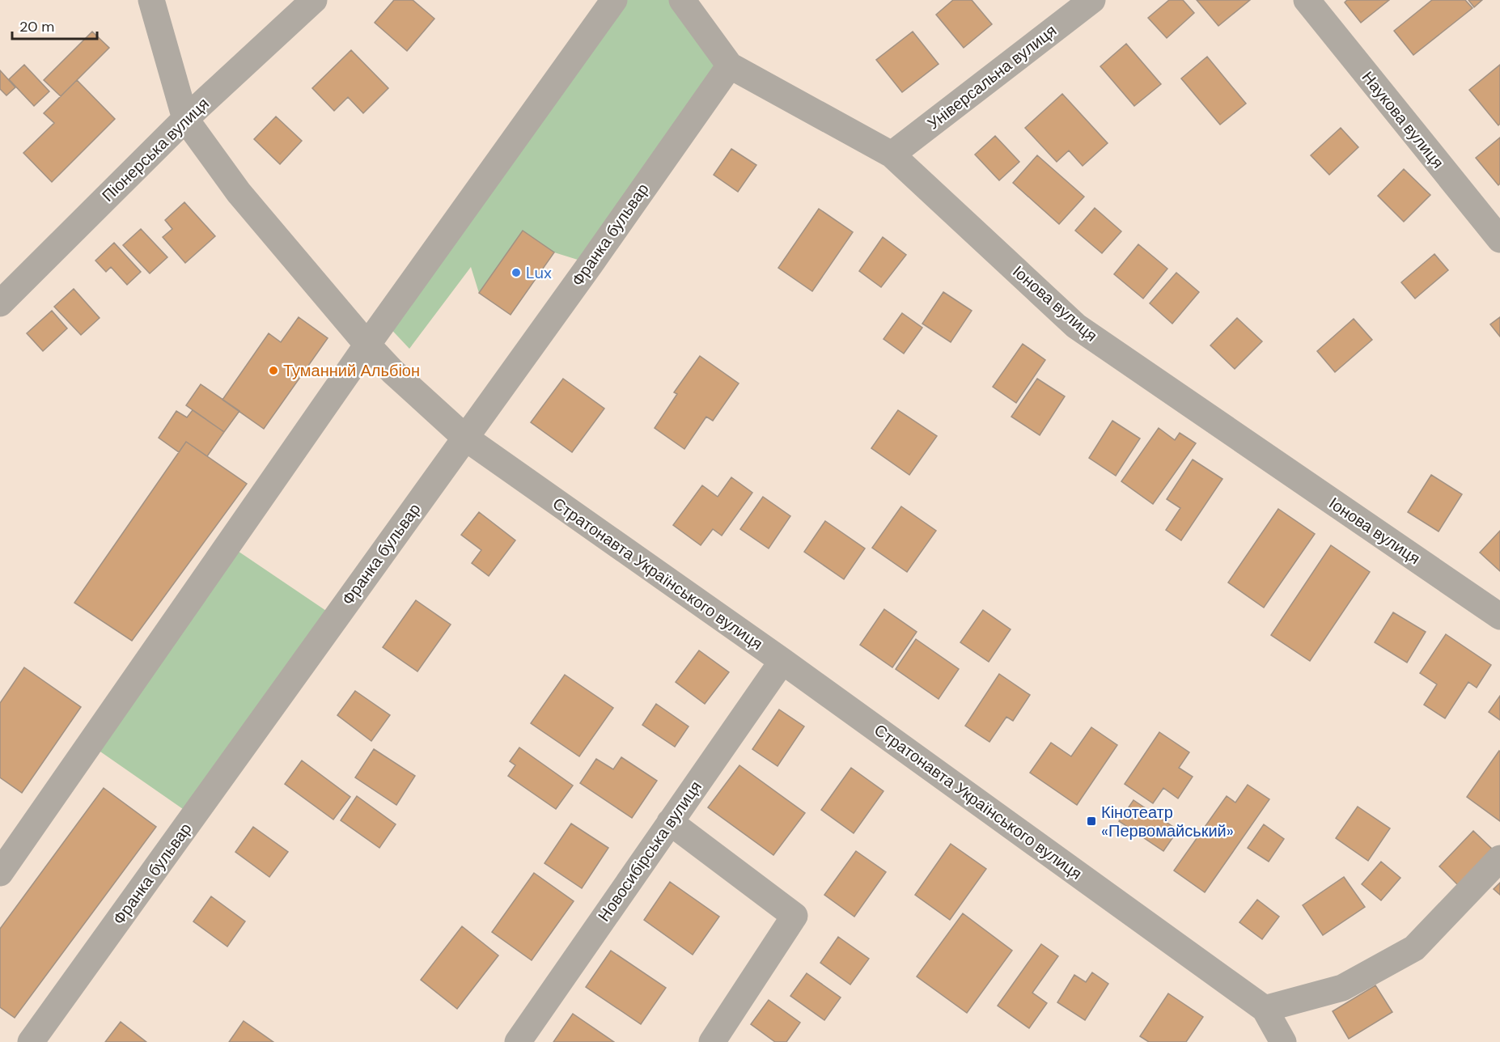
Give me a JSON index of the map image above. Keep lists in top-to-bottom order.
{
  "streets": {
    "street": [
      "Універсальна вулиця",
      "Наукова вулиця",
      "Піонерська вулиця",
      "Франка бульвар",
      "Іонова вулиця",
      "Стратонавта Українського вулиця",
      "Новосибірська вулиця"
    ]
  },
  "crossings": [
    ["Універсальна вулиця", "Іонова вулиця"],
    ["Піонерська вулиця", "Стратонавта Українського вулиця"],
    ["Франка бульвар", "Іонова вулиця"],
    ["Франка бульвар", "Стратонавта Українського вулиця"],
    ["Стратонавта Українського вулиця", "Новосибірська вулиця"]
  ],
  "places": {
    "other": ["Lux", "Туманний Альбіон"],
    "transit": ["Кінотеатр «Первомайський»"]
  },
  "scale_bar": "20 m"
}
